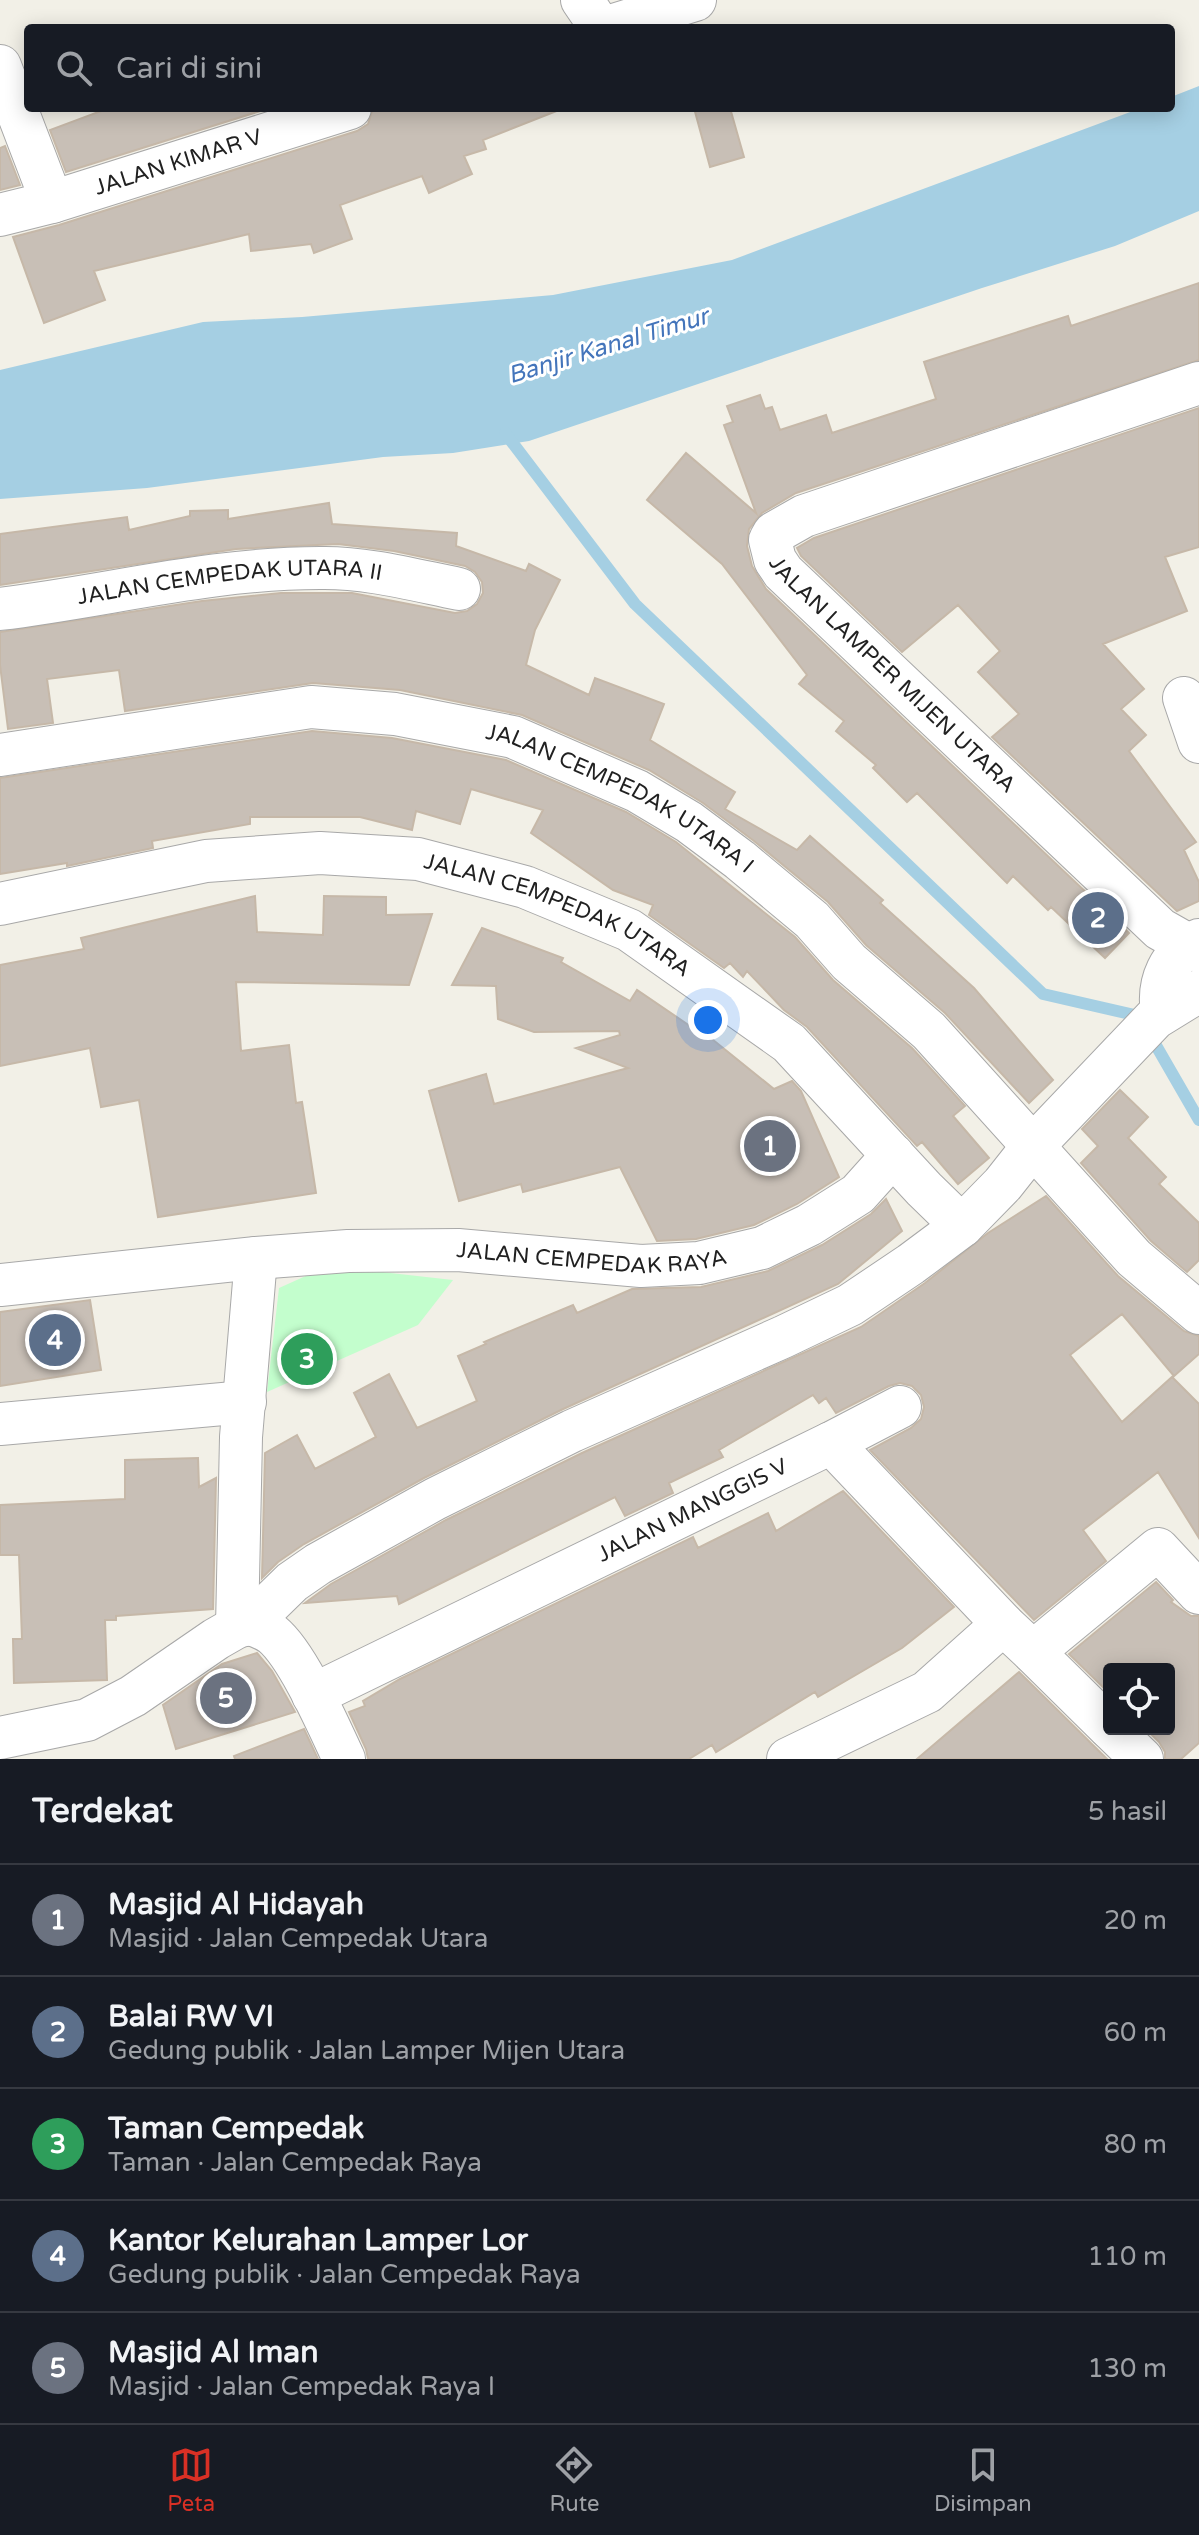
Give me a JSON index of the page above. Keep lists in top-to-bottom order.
{
  "streets": {
    "street": [
      "JALAN KIMAR V",
      "JALAN CEMPEDAK UTARA II",
      "JALAN LAMPER MIJEN UTARA",
      "JALAN CEMPEDAK UTARA I",
      "JALAN CEMPEDAK UTARA",
      "JALAN CEMPEDAK RAYA",
      "JALAN MANGGIS V"
    ]
  },
  "crossings": [
    ["JALAN CEMPEDAK UTARA", "JALAN CEMPEDAK RAYA"]
  ],
  "water": ["Banjir Kanal Timur"],
  "page": {
    "search": "Cari di sini",
    "pins": [
      "2",
      "1",
      "4",
      "3",
      "5"
    ],
    "heading": ["Terdekat", "5 hasil"],
    "list": [
      {
        "mark": "1",
        "name": "Masjid Al Hidayah",
        "note": "Masjid · Jalan Cempedak Utara",
        "value": "20 m"
      },
      {
        "mark": "2",
        "name": "Balai RW VI",
        "note": "Gedung publik · Jalan Lamper Mijen Utara",
        "value": "60 m"
      },
      {
        "mark": "3",
        "name": "Taman Cempedak",
        "note": "Taman · Jalan Cempedak Raya",
        "value": "80 m"
      },
      {
        "mark": "4",
        "name": "Kantor Kelurahan Lamper Lor",
        "note": "Gedung publik · Jalan Cempedak Raya",
        "value": "110 m"
      },
      {
        "mark": "5",
        "name": "Masjid Al Iman",
        "note": "Masjid · Jalan Cempedak Raya I",
        "value": "130 m"
      }
    ],
    "nav": ["Peta", "Rute", "Disimpan"]
  }
}
